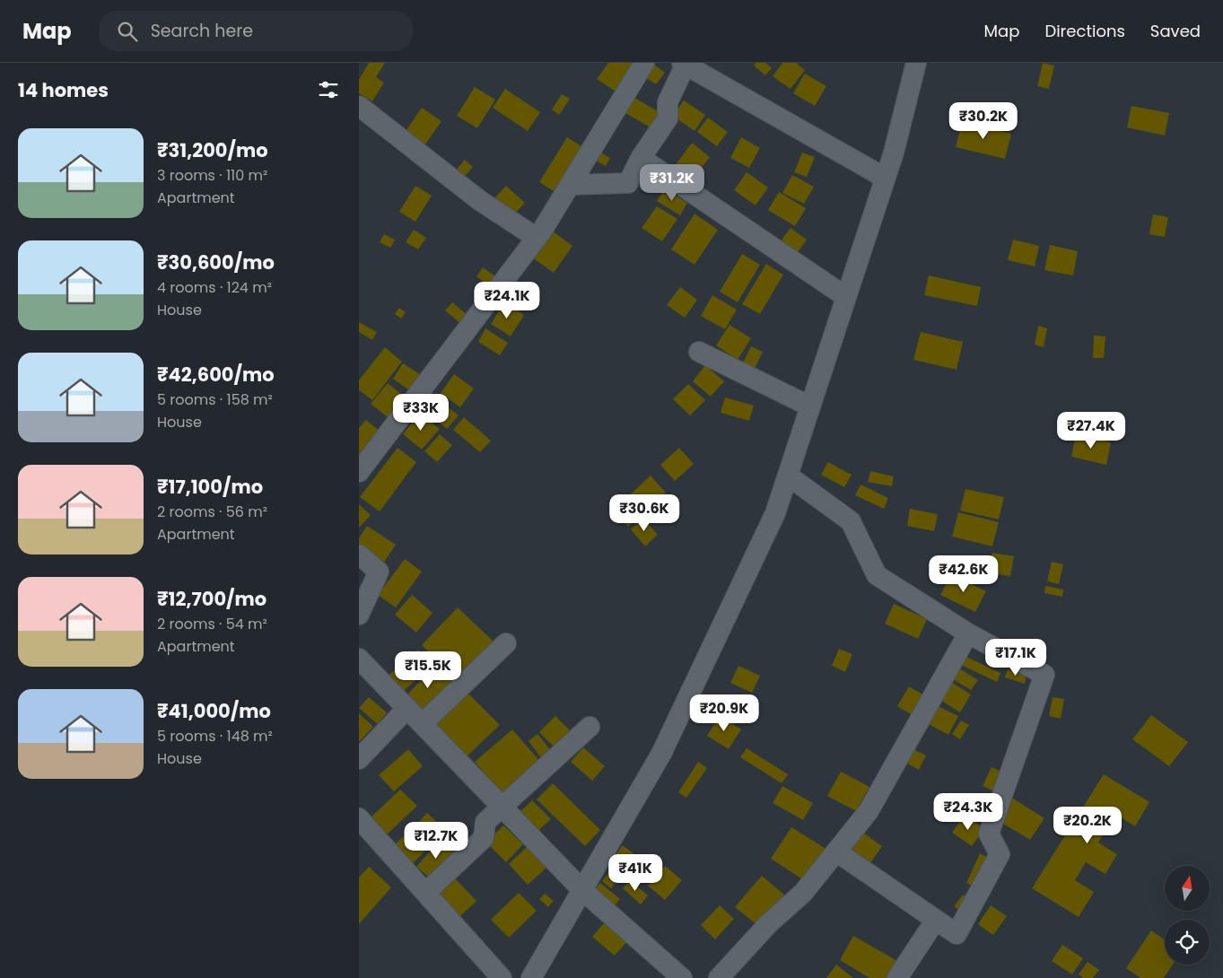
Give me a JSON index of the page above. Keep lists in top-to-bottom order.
{
  "north": "top",
  "page": {
    "header": "Map",
    "search": "Search here",
    "nav": ["Map", "Directions", "Saved"],
    "heading": "14 homes",
    "price": [
      "₹30.2K",
      "₹31.2K",
      "₹24.1K",
      "₹33K",
      "₹27.4K",
      "₹30.6K",
      "₹42.6K",
      "₹17.1K",
      "₹15.5K",
      "₹20.9K",
      "₹24.3K",
      "₹20.2K",
      "₹12.7K",
      "₹41K"
    ],
    "list": [
      {
        "name": "₹31,200/mo",
        "note": "3 rooms · 110 m² · Apartment"
      },
      {
        "name": "₹30,600/mo",
        "note": "4 rooms · 124 m² · House"
      },
      {
        "name": "₹42,600/mo",
        "note": "5 rooms · 158 m² · House"
      },
      {
        "name": "₹17,100/mo",
        "note": "2 rooms · 56 m² · Apartment"
      },
      {
        "name": "₹12,700/mo",
        "note": "2 rooms · 54 m² · Apartment"
      },
      {
        "name": "₹41,000/mo",
        "note": "5 rooms · 148 m² · House"
      }
    ]
  }
}
